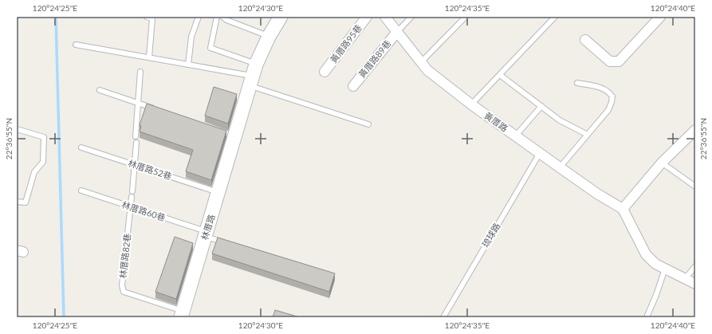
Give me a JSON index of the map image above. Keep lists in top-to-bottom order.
{
  "streets": {
    "street": [
      "黃厝路95巷",
      "黃厝路89巷",
      "黃厝路",
      "林厝路"
    ],
    "lane": [
      "林厝路52巷",
      "林厝路60巷",
      "琉球路",
      "林厝路82巷"
    ]
  },
  "crossings": [
    ["黃厝路89巷", "黃厝路"],
    ["黃厝路", "琉球路"],
    ["林厝路52巷", "林厝路"],
    ["林厝路60巷", "林厝路"],
    ["林厝路60巷", "林厝路82巷"],
    ["林厝路", "林厝路82巷"]
  ],
  "coordinates": [
    "120°24'25\"E",
    "120°24'30\"E",
    "120°24'35\"E",
    "120°24'40\"E",
    "22°36'55\"N"
  ]
}
